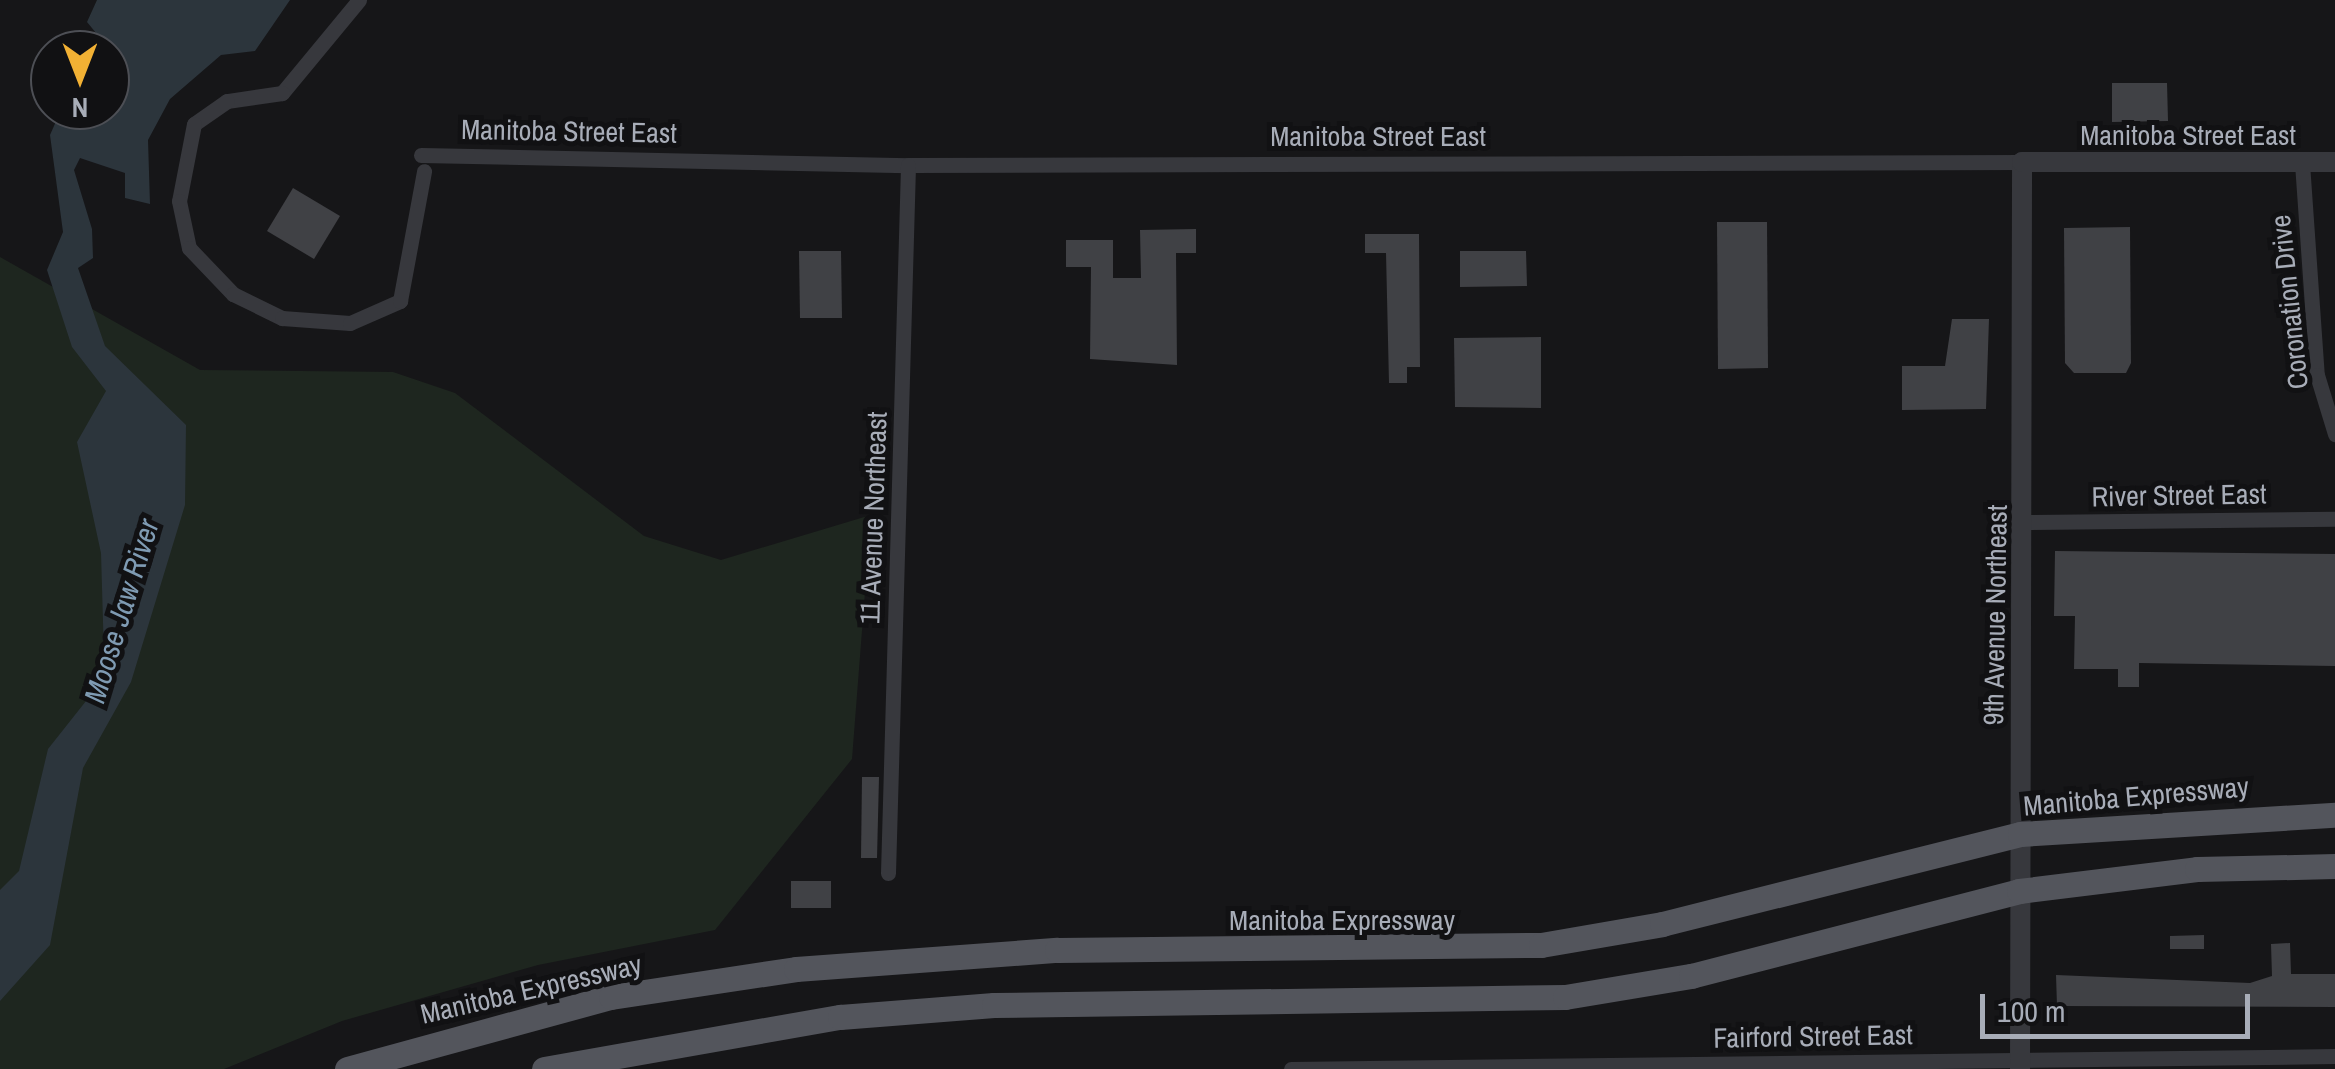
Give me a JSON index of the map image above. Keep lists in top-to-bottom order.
{
  "streets": {
    "main road": ["Manitoba Expressway"],
    "street": [
      "Manitoba Street East",
      "Coronation Drive",
      "River Street East",
      "11 Avenue Northeast",
      "9th Avenue Northeast",
      "Fairford Street East"
    ]
  },
  "crossings": [
    ["Manitoba Street East", "Coronation Drive"],
    ["Manitoba Street East", "11 Avenue Northeast"],
    ["Manitoba Street East", "9th Avenue Northeast"],
    ["River Street East", "9th Avenue Northeast"],
    ["9th Avenue Northeast", "Manitoba Expressway"],
    ["9th Avenue Northeast", "Fairford Street East"]
  ],
  "water": ["Moose Jaw River"],
  "scale_bar": "100 m",
  "north": "bottom"
}
